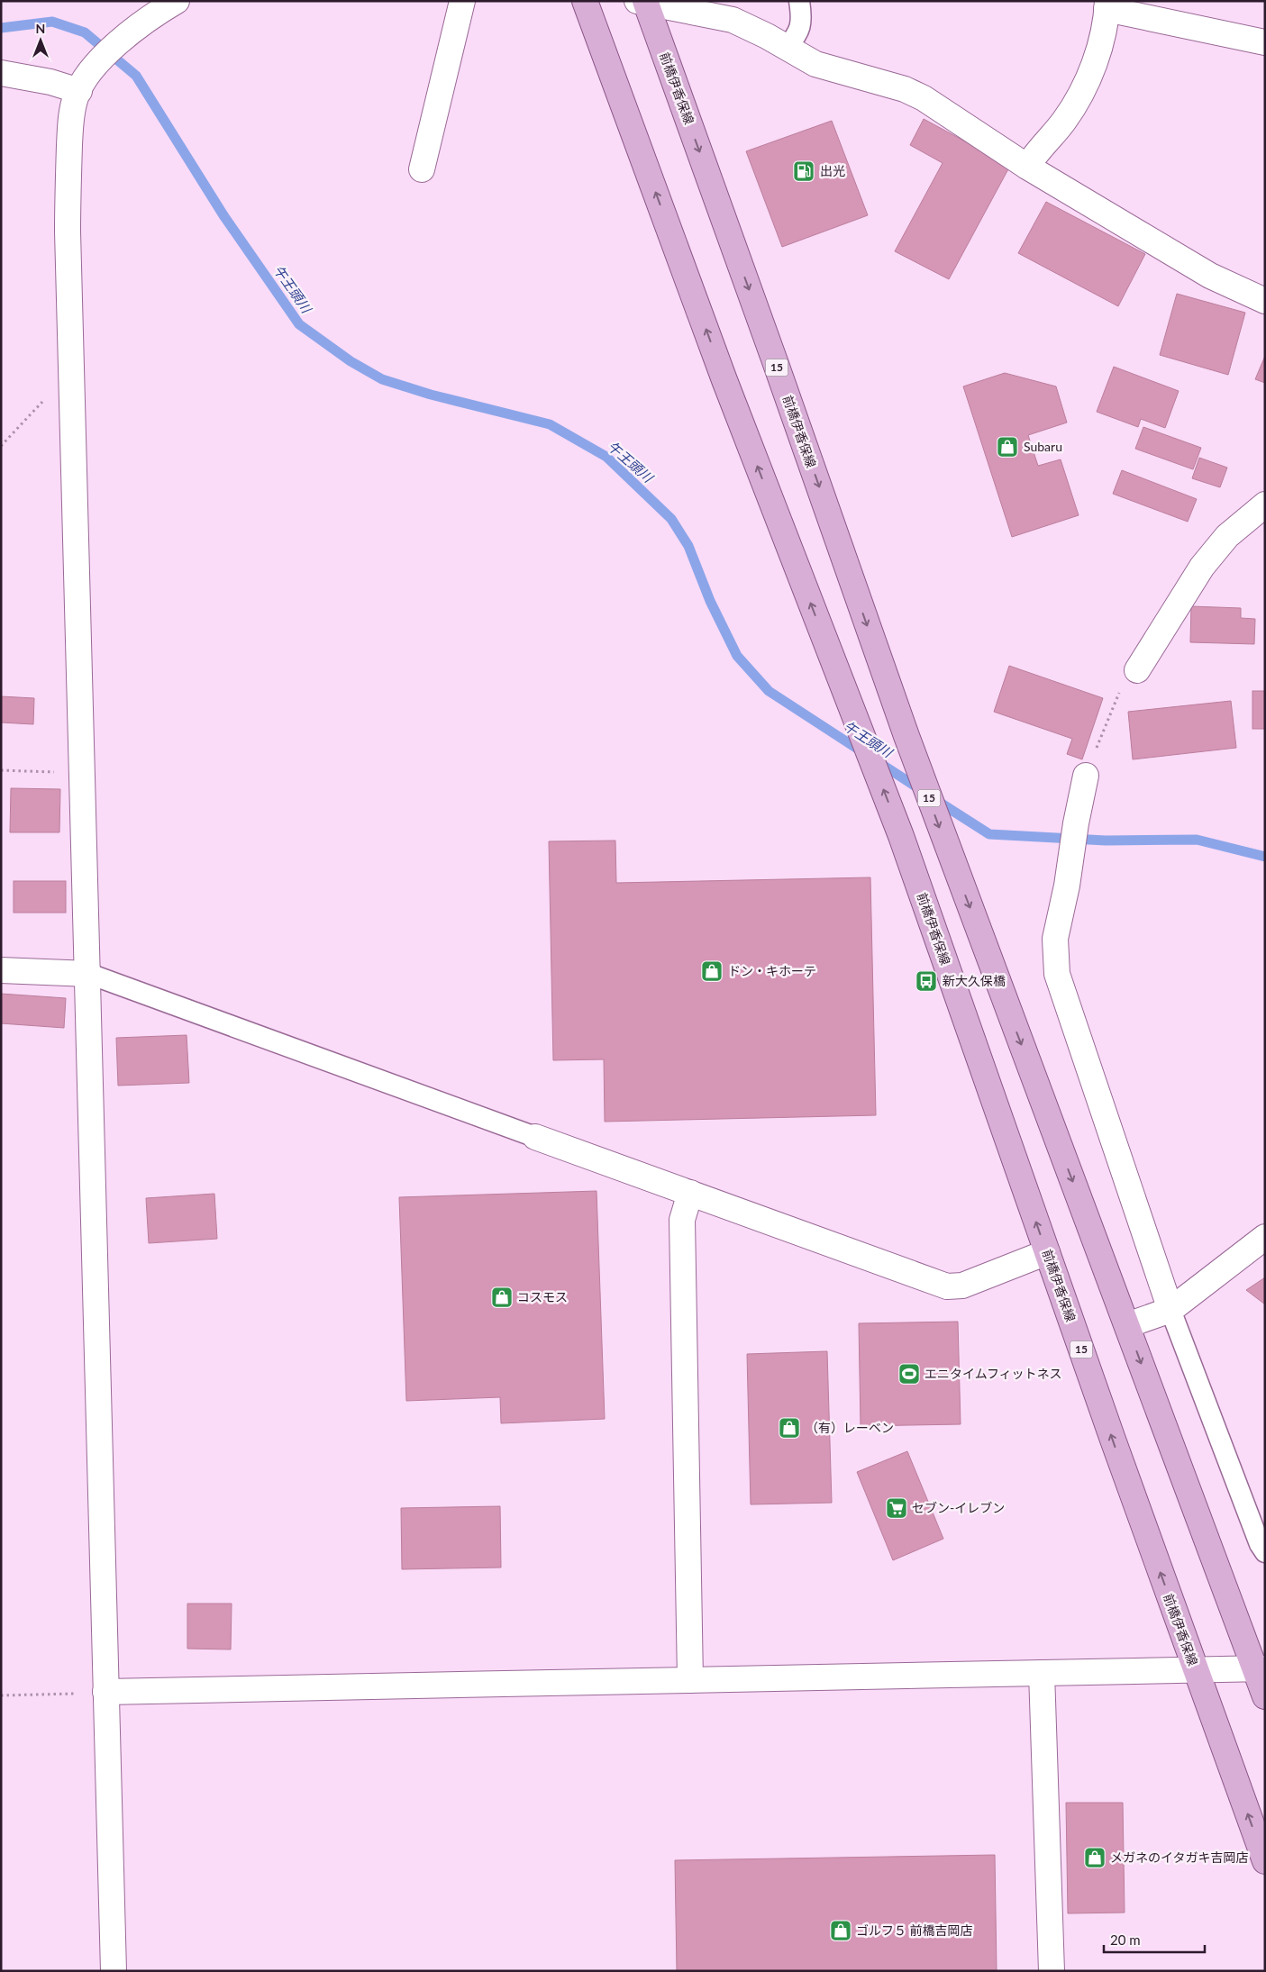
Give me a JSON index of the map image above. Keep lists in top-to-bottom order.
{
  "streets": {
    "main road": ["前橋伊香保線", "15"]
  },
  "crossings": [
    ["前橋伊香保線", "15"]
  ],
  "water": ["午王頭川"],
  "places": {
    "fuel station": ["出光"],
    "shop": [
      "Subaru",
      "ドン・キホーテ",
      "コスモス",
      "（有）レーベン",
      "メガネのイタガキ吉岡店",
      "ゴルフ５ 前橋吉岡店"
    ],
    "bus stop": ["新大久保橋"],
    "sports": ["エニタイムフィットネス"],
    "supermarket": ["セブン-イレブン"]
  },
  "scale_bar": "20 m",
  "north": "top"
}
